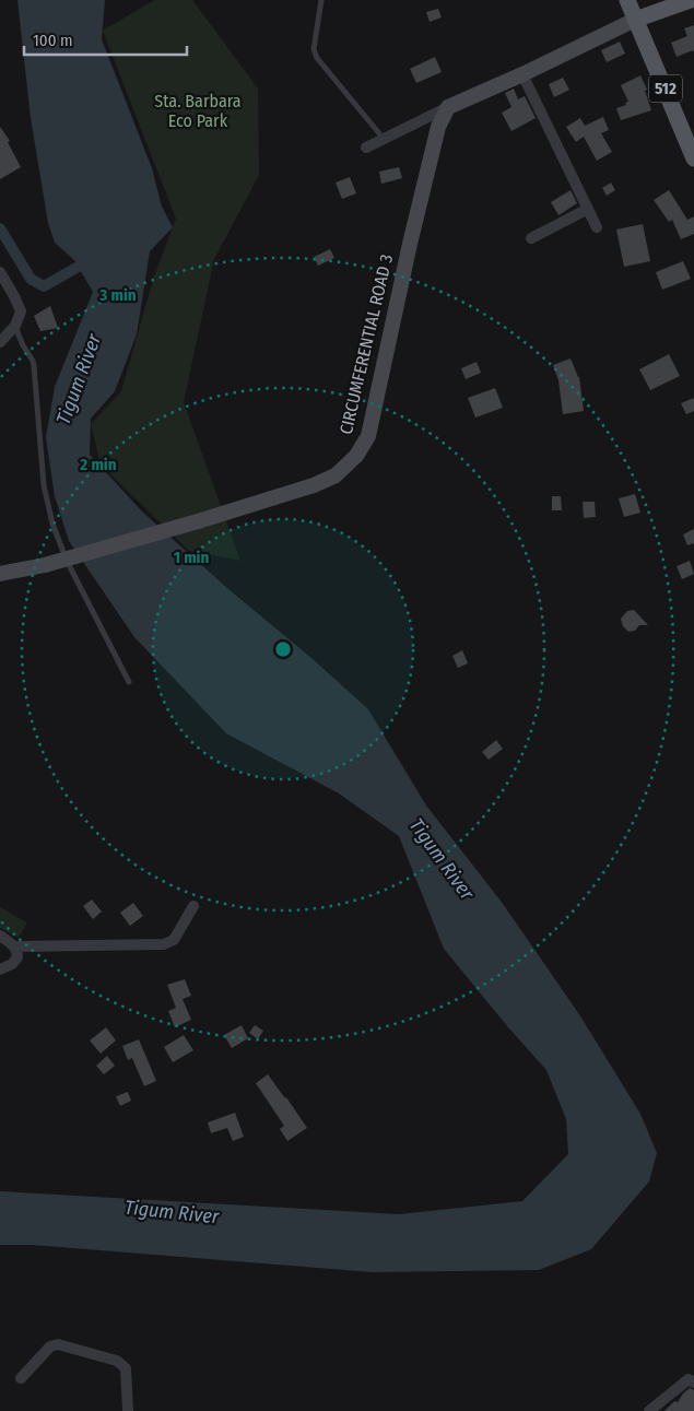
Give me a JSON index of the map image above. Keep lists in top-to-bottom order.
{
  "streets": {
    "main road": ["512", "CIRCUMFERENTIAL ROAD 3"]
  },
  "water": ["Tigum River"],
  "parks": ["Sta. Barbara Eco Park"],
  "scale_bar": "100 m",
  "rings": ["3 min", "2 min", "1 min"]
}
